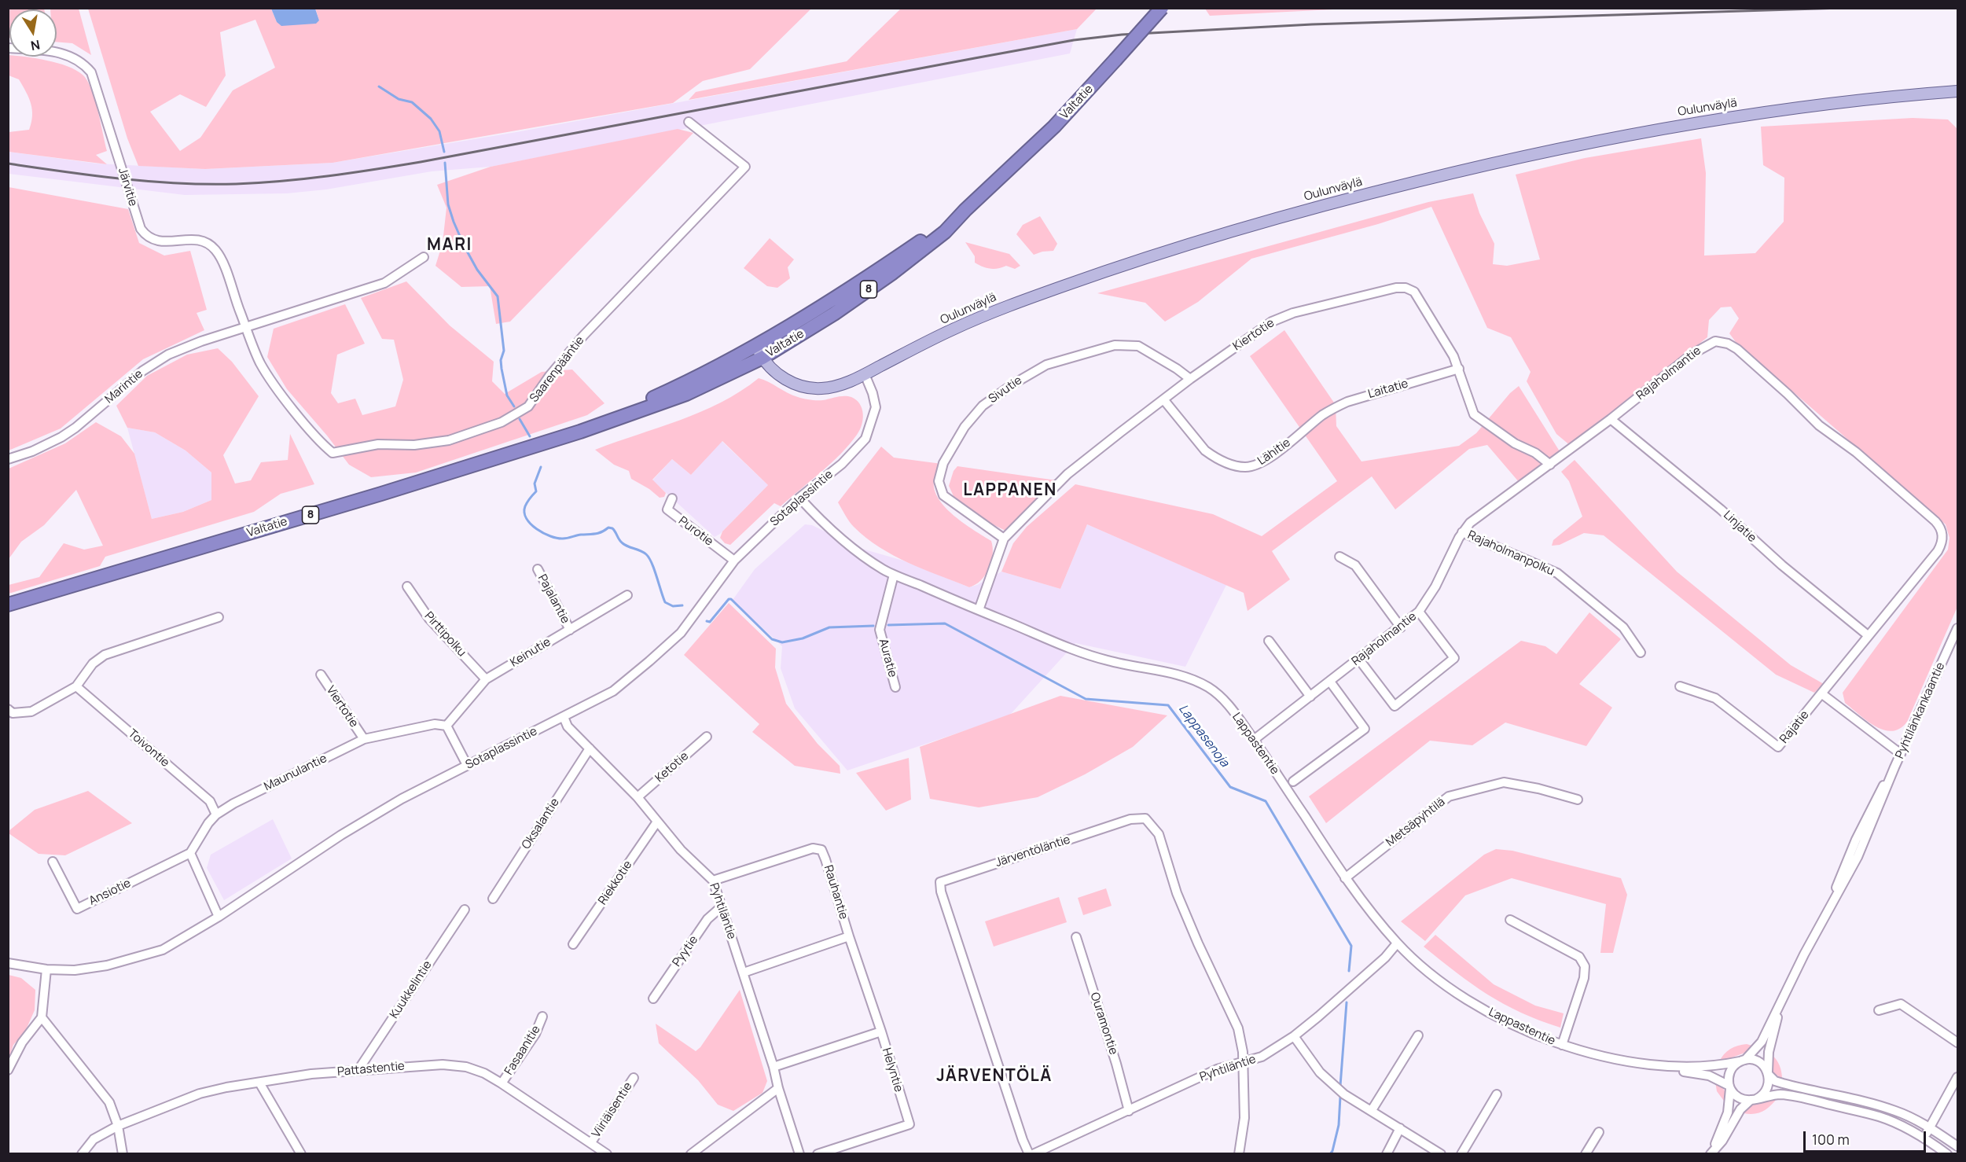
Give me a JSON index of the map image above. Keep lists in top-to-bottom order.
{
  "streets": {
    "highway": ["Valtatie", "8"],
    "main road": ["Oulunväylä"],
    "street": [
      "Järvitie",
      "Kiertotie",
      "Saarenpääntie",
      "Rajaholmantie",
      "Marintie",
      "Laitatie",
      "Sivutie",
      "Lähitie",
      "Sotaplassintie",
      "Linjatie",
      "Purotie",
      "Rajaholmanpolku",
      "Pajalantie",
      "Pirttipolku",
      "Keinutie",
      "Auratie",
      "Viertotie",
      "Pyhtilänkankaantie",
      "Rajatie",
      "Lappastentie",
      "Toivontie",
      "Ketotie",
      "Maunulantie",
      "Metsäpyhtilä",
      "Oksalantie",
      "Järventöläntie",
      "Riekkotie",
      "Ansiotie",
      "Rauhantie",
      "Pyhtiläntie",
      "Pyytie",
      "Kuukkelintie",
      "Ouramontie",
      "Fasaanitie",
      "Pattastentie",
      "Helyntie",
      "Viiriäisentie"
    ]
  },
  "crossings": [
    ["Valtatie", "Oulunväylä"],
    ["Oulunväylä", "Sotaplassintie"],
    ["Järvitie", "Saarenpääntie"],
    ["Järvitie", "Marintie"],
    ["Kiertotie", "Rajaholmantie"],
    ["Kiertotie", "Laitatie"],
    ["Kiertotie", "Sivutie"],
    ["Kiertotie", "Lähitie"],
    ["Kiertotie", "Lappastentie"],
    ["Saarenpääntie", "Marintie"],
    ["Rajaholmantie", "Linjatie"],
    ["Rajaholmantie", "Rajaholmanpolku"],
    ["Rajaholmantie", "Rajatie"],
    ["Rajaholmantie", "Lappastentie"],
    ["Laitatie", "Lähitie"],
    ["Sotaplassintie", "Purotie"],
    ["Sotaplassintie", "Lappastentie"],
    ["Sotaplassintie", "Pyhtiläntie"],
    ["Pajalantie", "Keinutie"],
    ["Pirttipolku", "Keinutie"],
    ["Keinutie", "Maunulantie"],
    ["Auratie", "Lappastentie"],
    ["Viertotie", "Maunulantie"],
    ["Pyhtilänkankaantie", "Lappastentie"],
    ["Lappastentie", "Metsäpyhtilä"],
    ["Lappastentie", "Pyhtiläntie"],
    ["Toivontie", "Maunulantie"],
    ["Ketotie", "Pyhtiläntie"],
    ["Maunulantie", "Ansiotie"],
    ["Oksalantie", "Pyhtiläntie"],
    ["Järventöläntie", "Pyhtiläntie"],
    ["Riekkotie", "Pyhtiläntie"],
    ["Rauhantie", "Pyhtiläntie"],
    ["Pyhtiläntie", "Pyytie"],
    ["Pyhtiläntie", "Ouramontie"],
    ["Pyhtiläntie", "Helyntie"],
    ["Kuukkelintie", "Pattastentie"],
    ["Fasaanitie", "Pattastentie"],
    ["Pattastentie", "Viiriäisentie"]
  ],
  "districts": ["MARI", "LAPPANEN", "JÄRVENTÖLÄ"],
  "water": ["Lappasenoja"],
  "scale_bar": "100 m",
  "north": "bottom"
}
